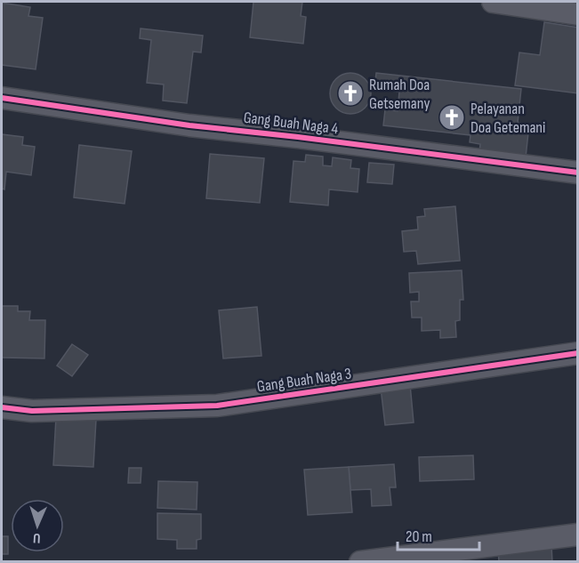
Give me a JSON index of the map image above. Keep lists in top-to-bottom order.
{
  "streets": {
    "street": ["Gang Buah Naga 4", "Gang Buah Naga 3"]
  },
  "places": {
    "church": ["Rumah Doa Getsemany", "Pelayanan Doa Getemani"]
  },
  "scale_bar": "20 m",
  "north": "bottom"
}
